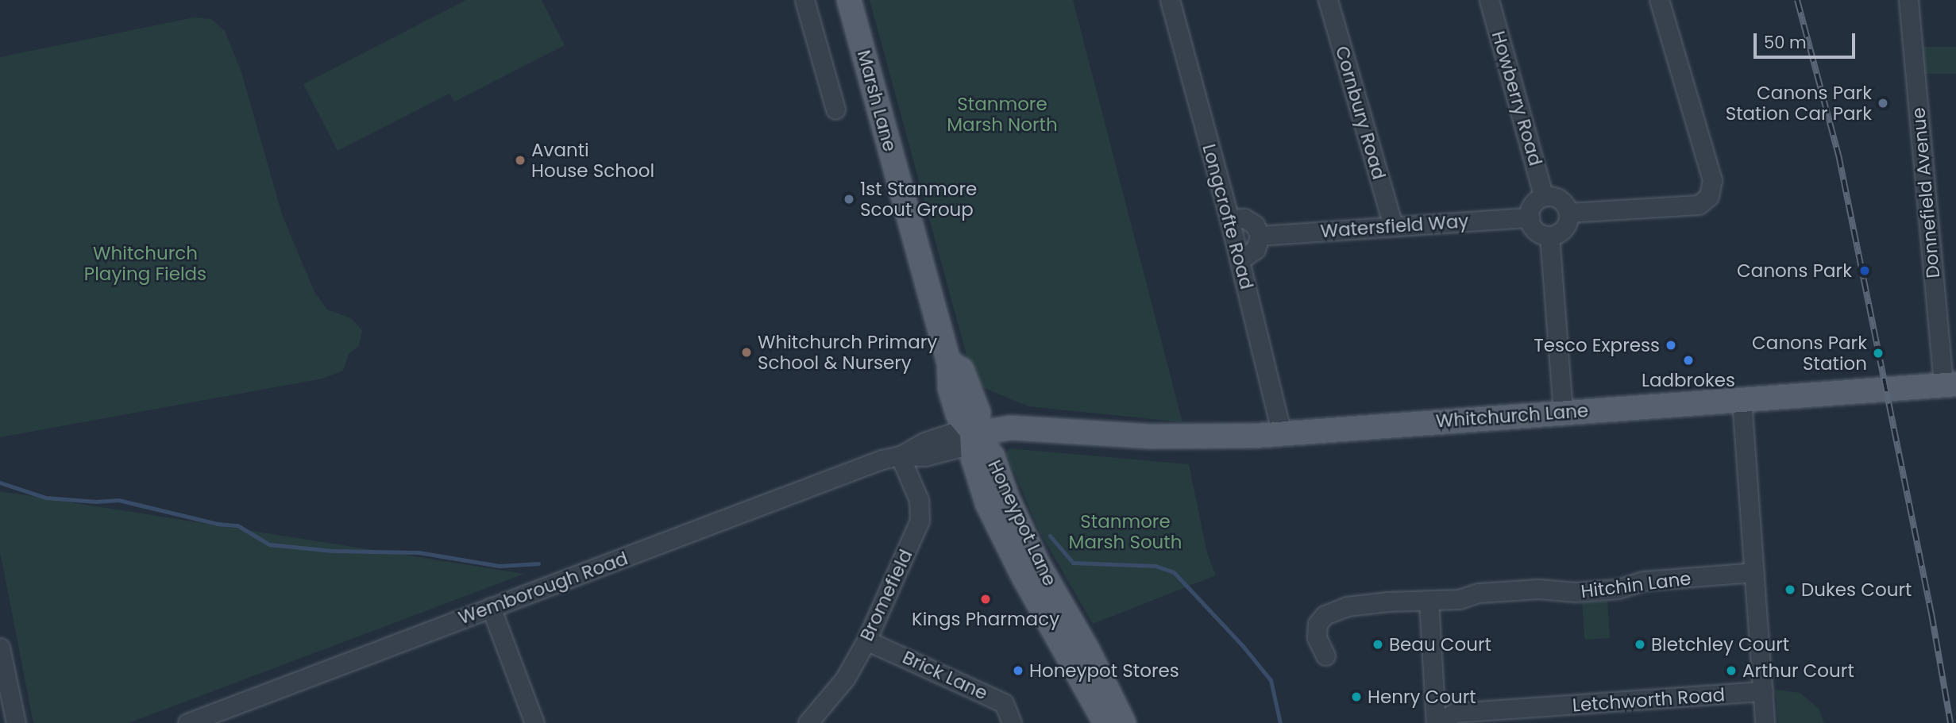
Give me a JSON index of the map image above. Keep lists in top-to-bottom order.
{
  "streets": {
    "main road": ["Marsh Lane", "Whitchurch Lane", "Honeypot Lane"],
    "street": [
      "Howberry Road",
      "Cornbury Road",
      "Donnefield Avenue",
      "Longcrofte Road",
      "Watersfield Way",
      "Hitchin Lane",
      "Wemborough Road",
      "Bromefield",
      "Brick Lane",
      "Letchworth Road"
    ]
  },
  "crossings": [
    ["Howberry Road", "Watersfield Way"],
    ["Marsh Lane", "Whitchurch Lane"],
    ["Marsh Lane", "Honeypot Lane"],
    ["Marsh Lane", "Wemborough Road"],
    ["Cornbury Road", "Watersfield Way"],
    ["Donnefield Avenue", "Whitchurch Lane"],
    ["Longcrofte Road", "Whitchurch Lane"],
    ["Whitchurch Lane", "Honeypot Lane"],
    ["Whitchurch Lane", "Wemborough Road"],
    ["Honeypot Lane", "Wemborough Road"],
    ["Wemborough Road", "Bromefield"],
    ["Bromefield", "Brick Lane"]
  ],
  "parks": ["Stanmore Marsh North", "Whitchurch Playing Fields", "Stanmore Marsh South"],
  "places": [
    "Canons Park Station Car Park",
    "Avanti House School",
    "1st Stanmore Scout Group",
    "Canons Park",
    "Tesco Express",
    "Whitchurch Primary School & Nursery",
    "Canons Park Station",
    "Ladbrokes",
    "Dukes Court",
    "Kings Pharmacy",
    "Beau Court",
    "Bletchley Court",
    "Honeypot Stores",
    "Arthur Court",
    "Henry Court"
  ],
  "scale_bar": "50 m"
}
